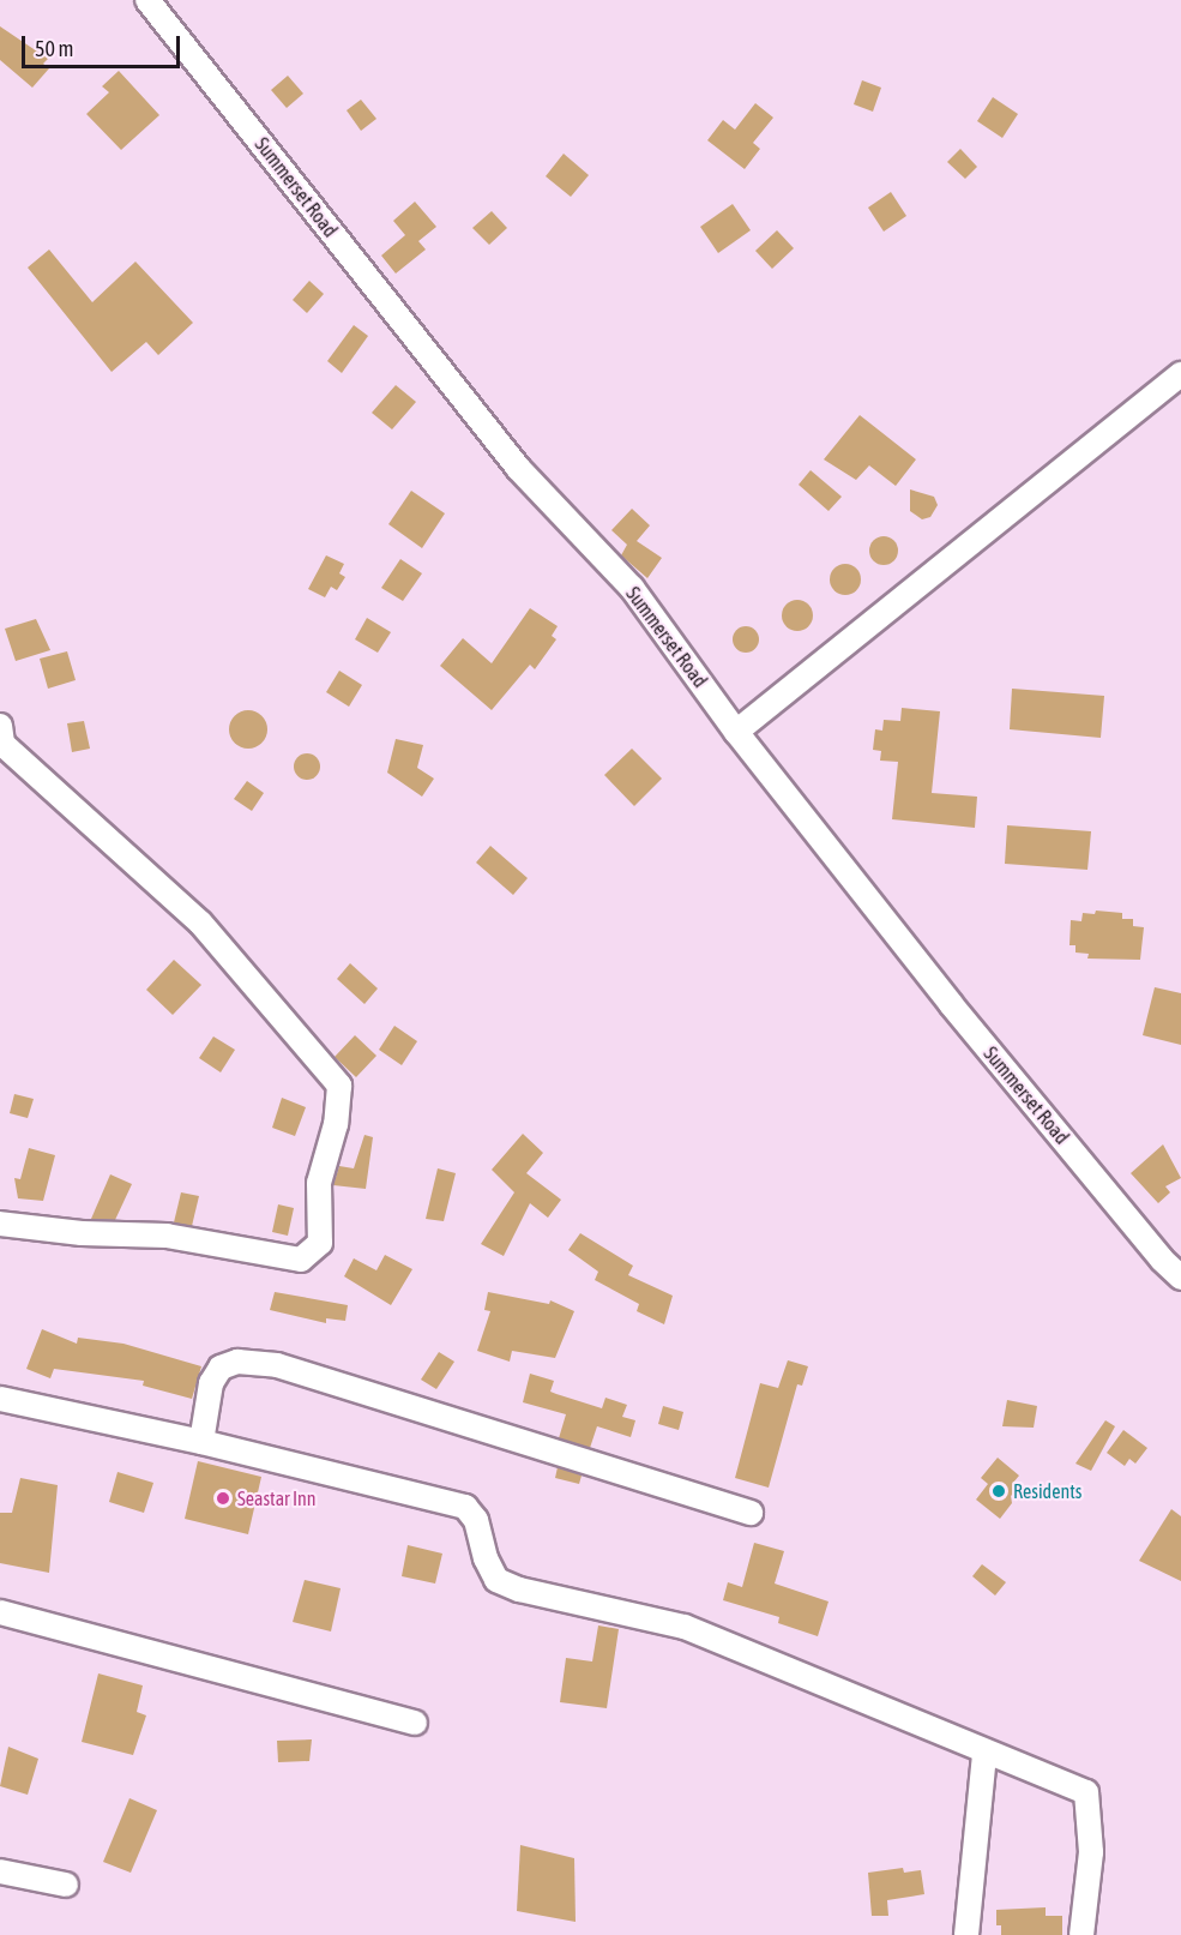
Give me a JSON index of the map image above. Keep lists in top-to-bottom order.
{
  "streets": {
    "street": ["Summerset Road"]
  },
  "places": ["Residents", "Seastar Inn"],
  "scale_bar": "50 m"
}
